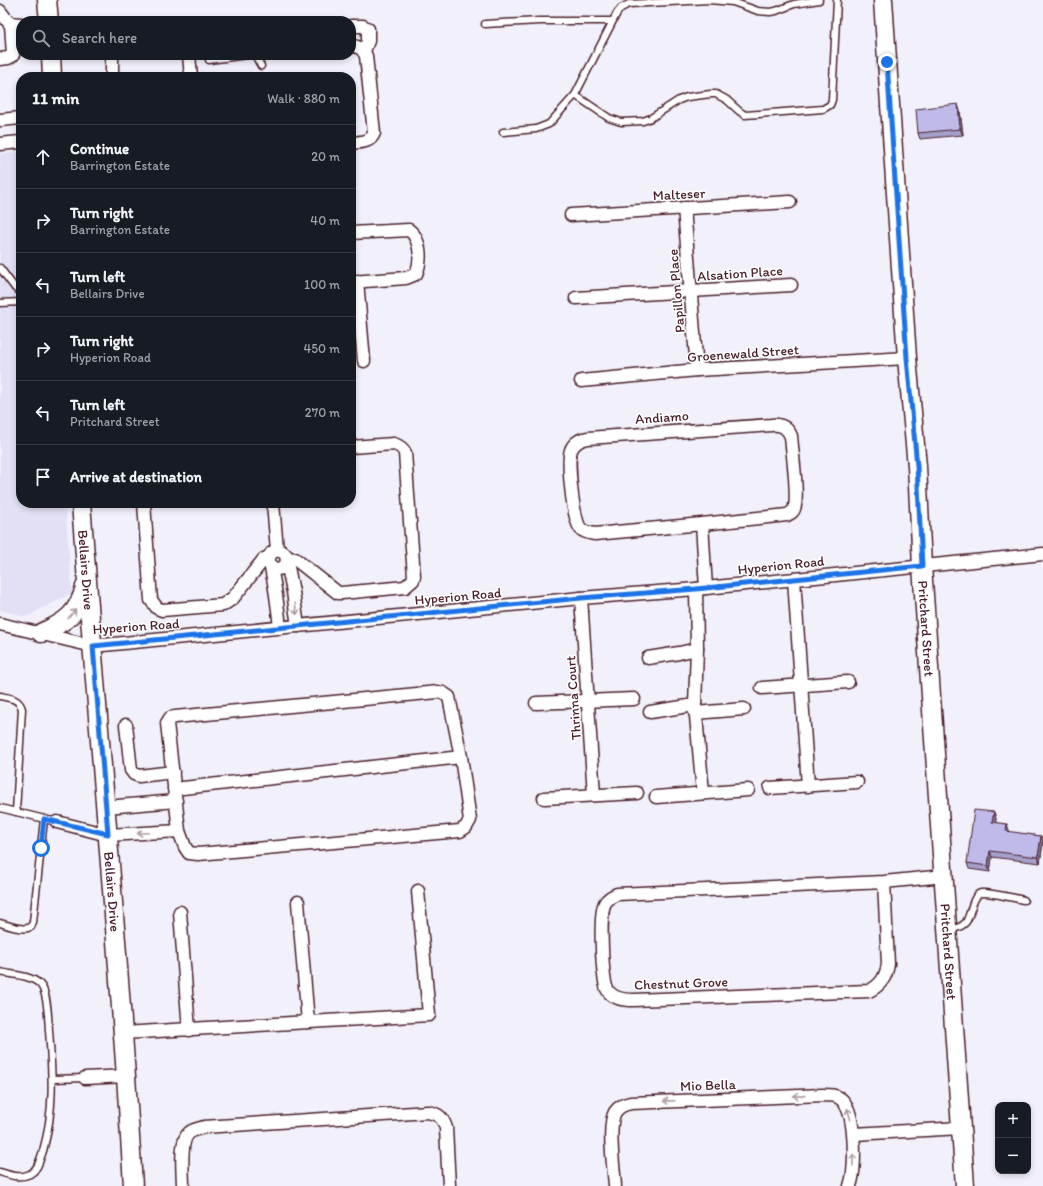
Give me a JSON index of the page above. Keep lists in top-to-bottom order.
{
  "streets": {
    "street": [
      "Malteser",
      "Alsation Place",
      "Papillon Place",
      "Groenewald Street",
      "Andiamo",
      "Hyperion Road",
      "Bellairs Drive",
      "Pritchard Street",
      "Thrinna Court",
      "Chestnut Grove",
      "Mio Bella"
    ]
  },
  "crossings": [
    ["Malteser", "Papillon Place"],
    ["Alsation Place", "Papillon Place"],
    ["Papillon Place", "Groenewald Street"],
    ["Groenewald Street", "Pritchard Street"],
    ["Hyperion Road", "Bellairs Drive"],
    ["Hyperion Road", "Pritchard Street"],
    ["Hyperion Road", "Thrinna Court"],
    ["Pritchard Street", "Chestnut Grove"]
  ],
  "page": {
    "search": "Search here",
    "heading": ["11 min", "Walk · 880 m"],
    "list": [
      ["Continue", "Barrington Estate", "20 m"],
      ["Turn right", "Barrington Estate", "40 m"],
      ["Turn left", "Bellairs Drive", "100 m"],
      ["Turn right", "Hyperion Road", "450 m"],
      ["Turn left", "Pritchard Street", "270 m"],
      "Arrive at destination"
    ],
    "map_buttons": ["+", "−"]
  }
}
